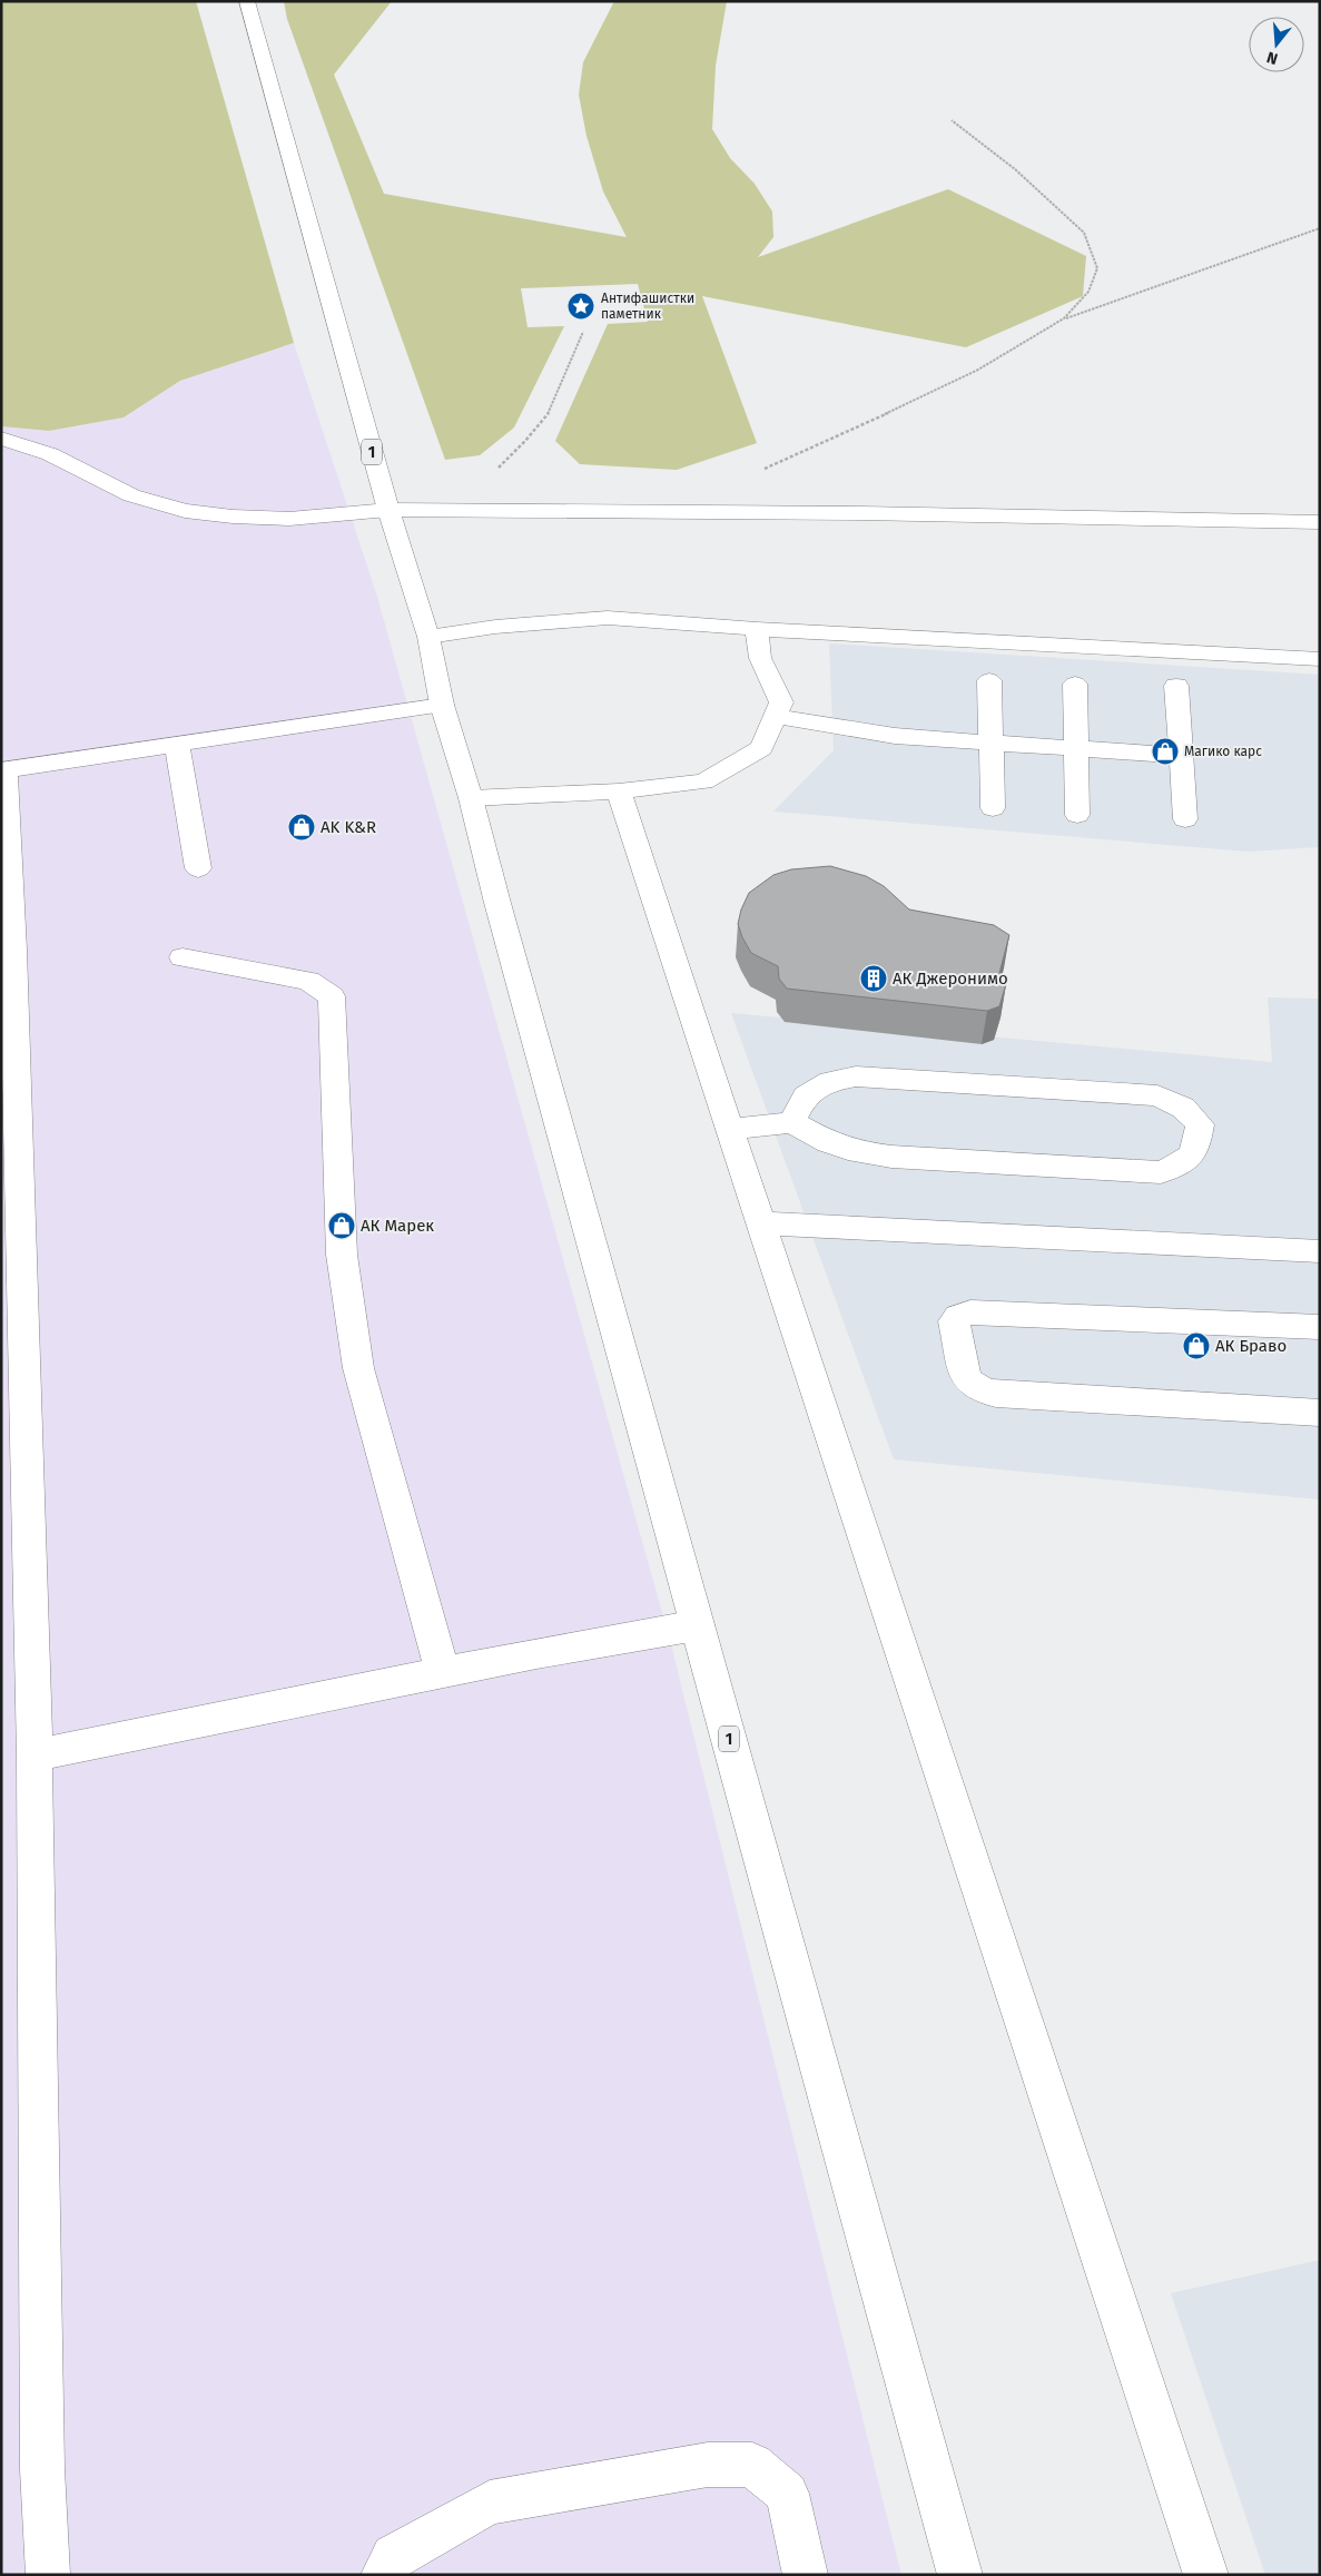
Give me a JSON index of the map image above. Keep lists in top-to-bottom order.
{
  "streets": {
    "main road": ["1"]
  },
  "places": {
    "place": ["Антифашистки паметник"],
    "shop": [
      "Магико карс",
      "AK K&R",
      "АК Марек",
      "АК Браво"
    ],
    "building": ["АК Джеронимо"]
  },
  "north": "bottom"
}
